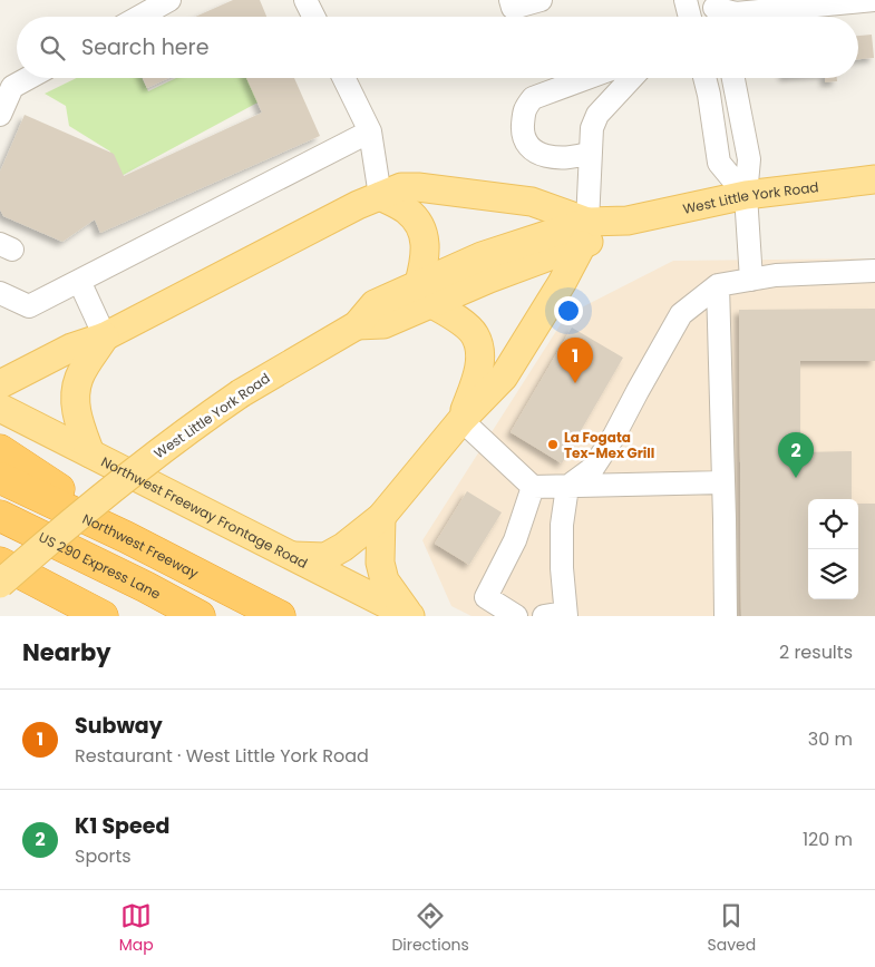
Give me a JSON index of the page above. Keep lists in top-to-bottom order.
{
  "streets": {
    "highway": ["Northwest Freeway", "US 290 Express Lane"],
    "main road": ["West Little York Road", "Northwest Freeway Frontage Road"]
  },
  "places": ["La Fogata Tex-Mex Grill"],
  "page": {
    "search": "Search here",
    "pins": ["1", "2"],
    "heading": ["Nearby", "2 results"],
    "list": [
      {
        "mark": "1",
        "name": "Subway",
        "note": "Restaurant · West Little York Road",
        "value": "30 m"
      },
      {
        "mark": "2",
        "name": "K1 Speed",
        "note": "Sports",
        "value": "120 m"
      }
    ],
    "nav": ["Map", "Directions", "Saved"]
  }
}
